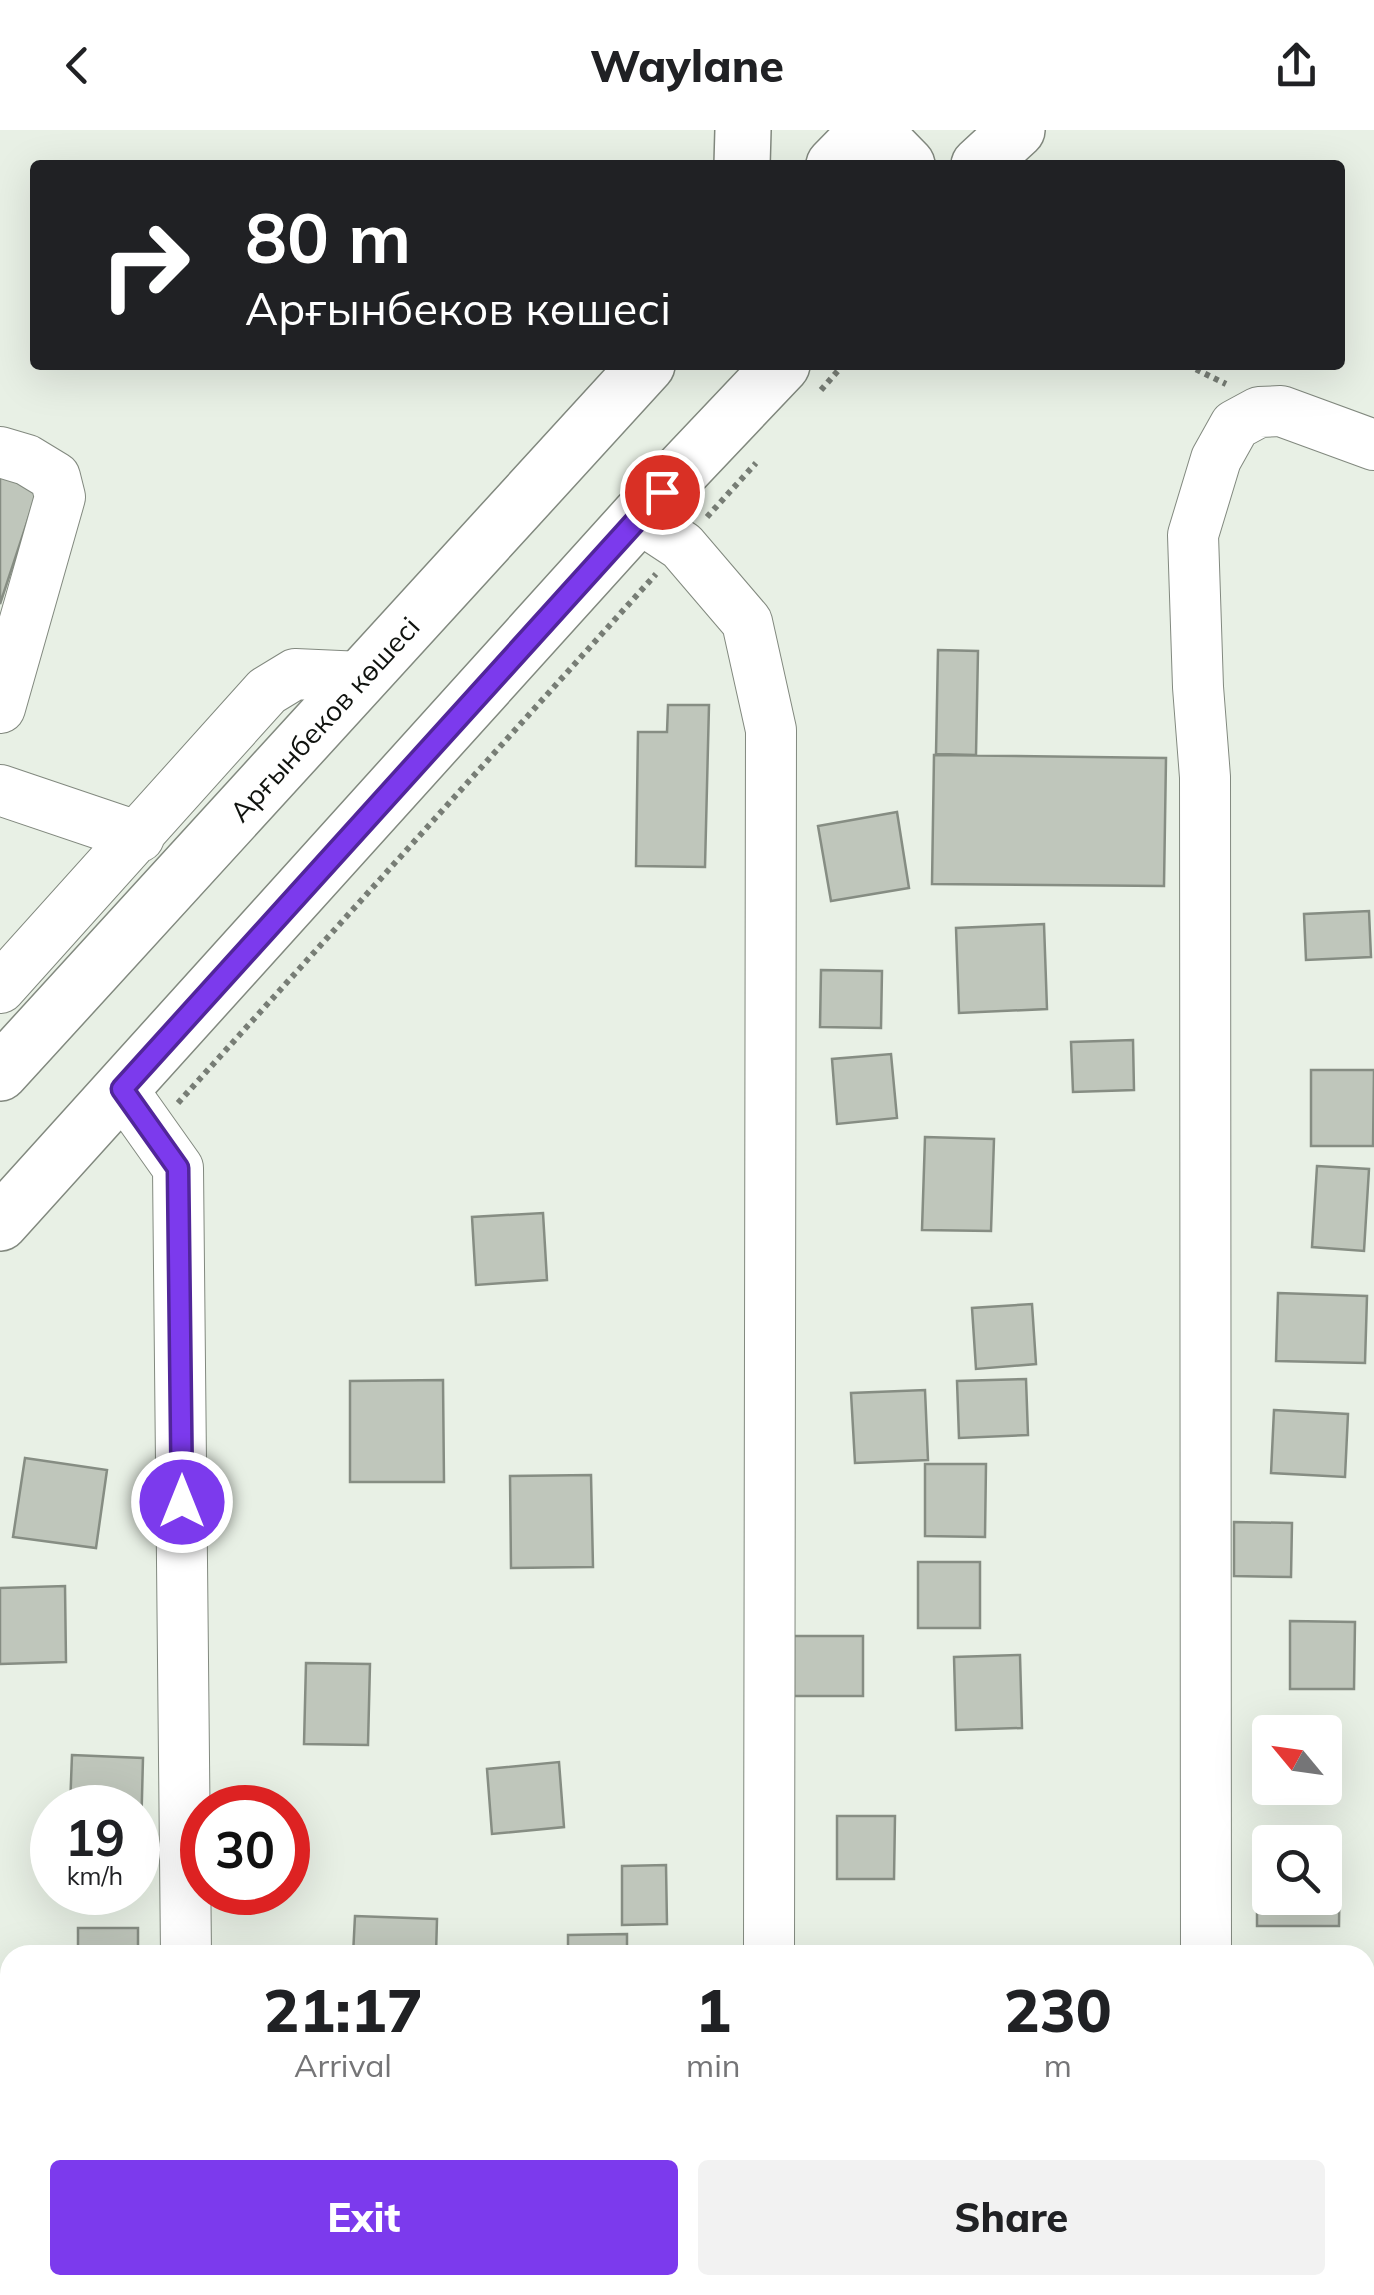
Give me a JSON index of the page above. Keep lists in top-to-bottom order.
{
  "streets": {
    "main road": ["Арғынбеков көшесі"]
  },
  "north": "top left",
  "page": {
    "header": "Waylane",
    "turn": ["80 m", "Арғынбеков көшесі"],
    "speed": "19 km/h",
    "limit": "30",
    "eta": [
      "21:17",
      "Arrival",
      "1",
      "min",
      "230",
      "m"
    ],
    "buttons": ["Exit", "Share"]
  }
}
